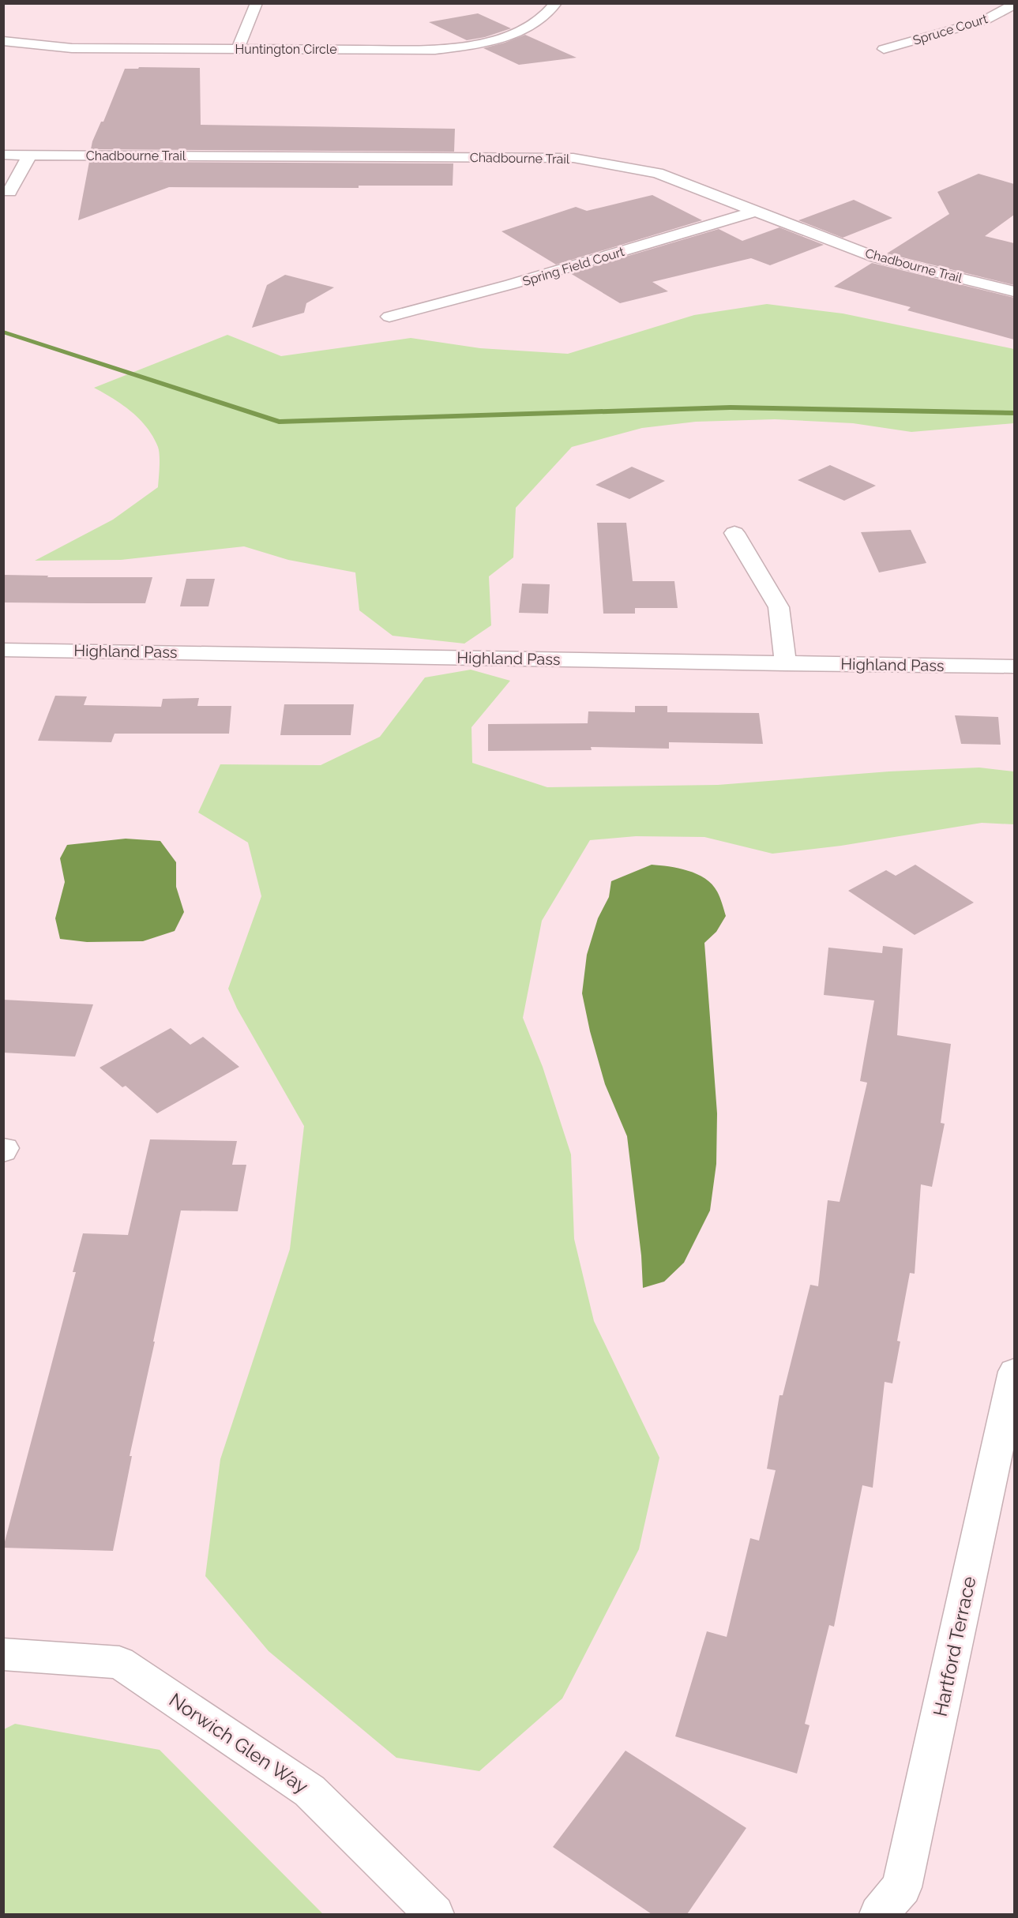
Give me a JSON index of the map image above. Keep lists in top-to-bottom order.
{
  "streets": {
    "street": [
      "Spruce Court",
      "Huntington Circle",
      "Chadbourne Trail",
      "Spring Field Court",
      "Highland Pass",
      "Hartford Terrace",
      "Norwich Glen Way"
    ]
  },
  "crossings": [
    ["Chadbourne Trail", "Spring Field Court"]
  ]
}
